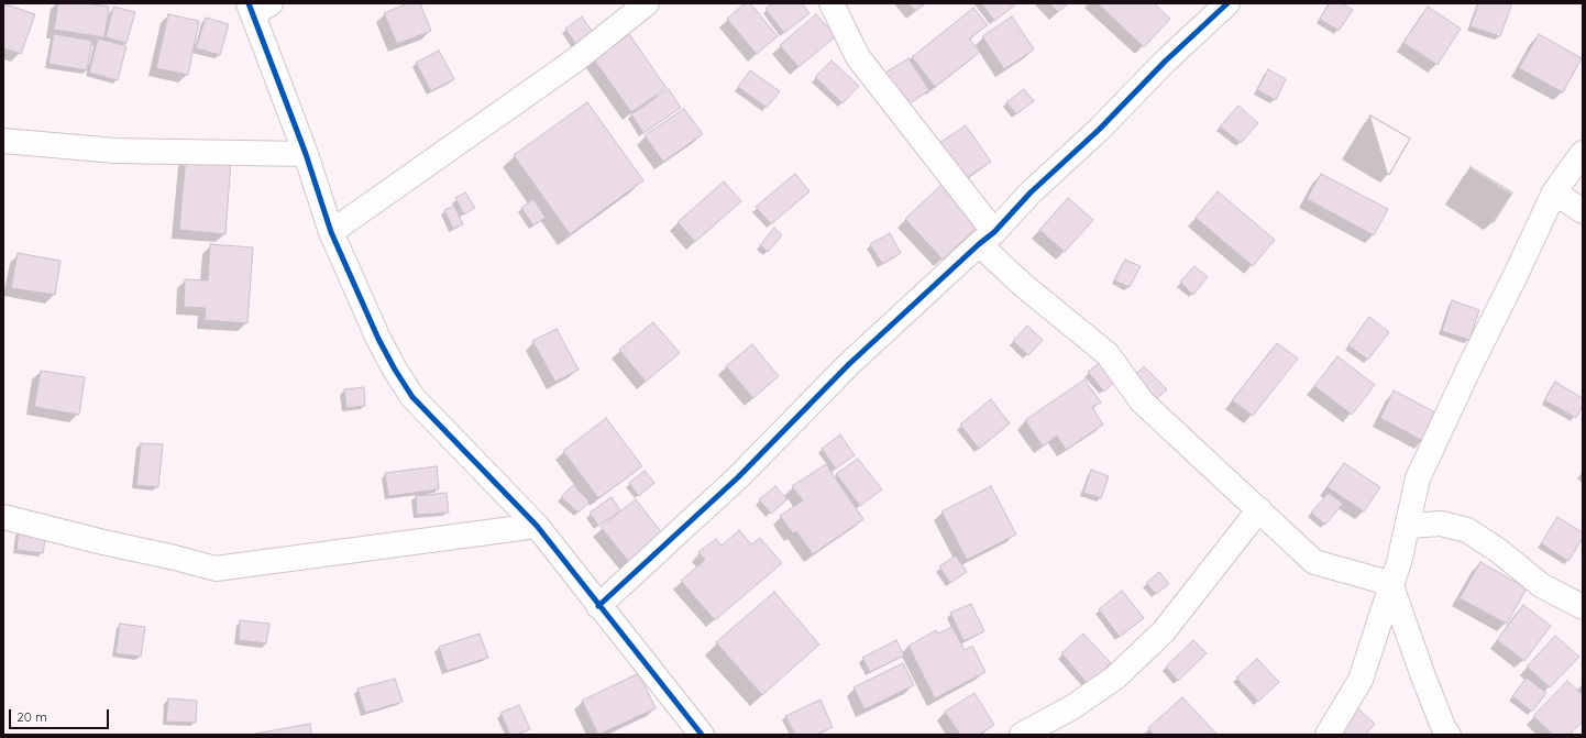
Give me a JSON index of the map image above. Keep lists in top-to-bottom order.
{
  "scale_bar": "20 m"
}
